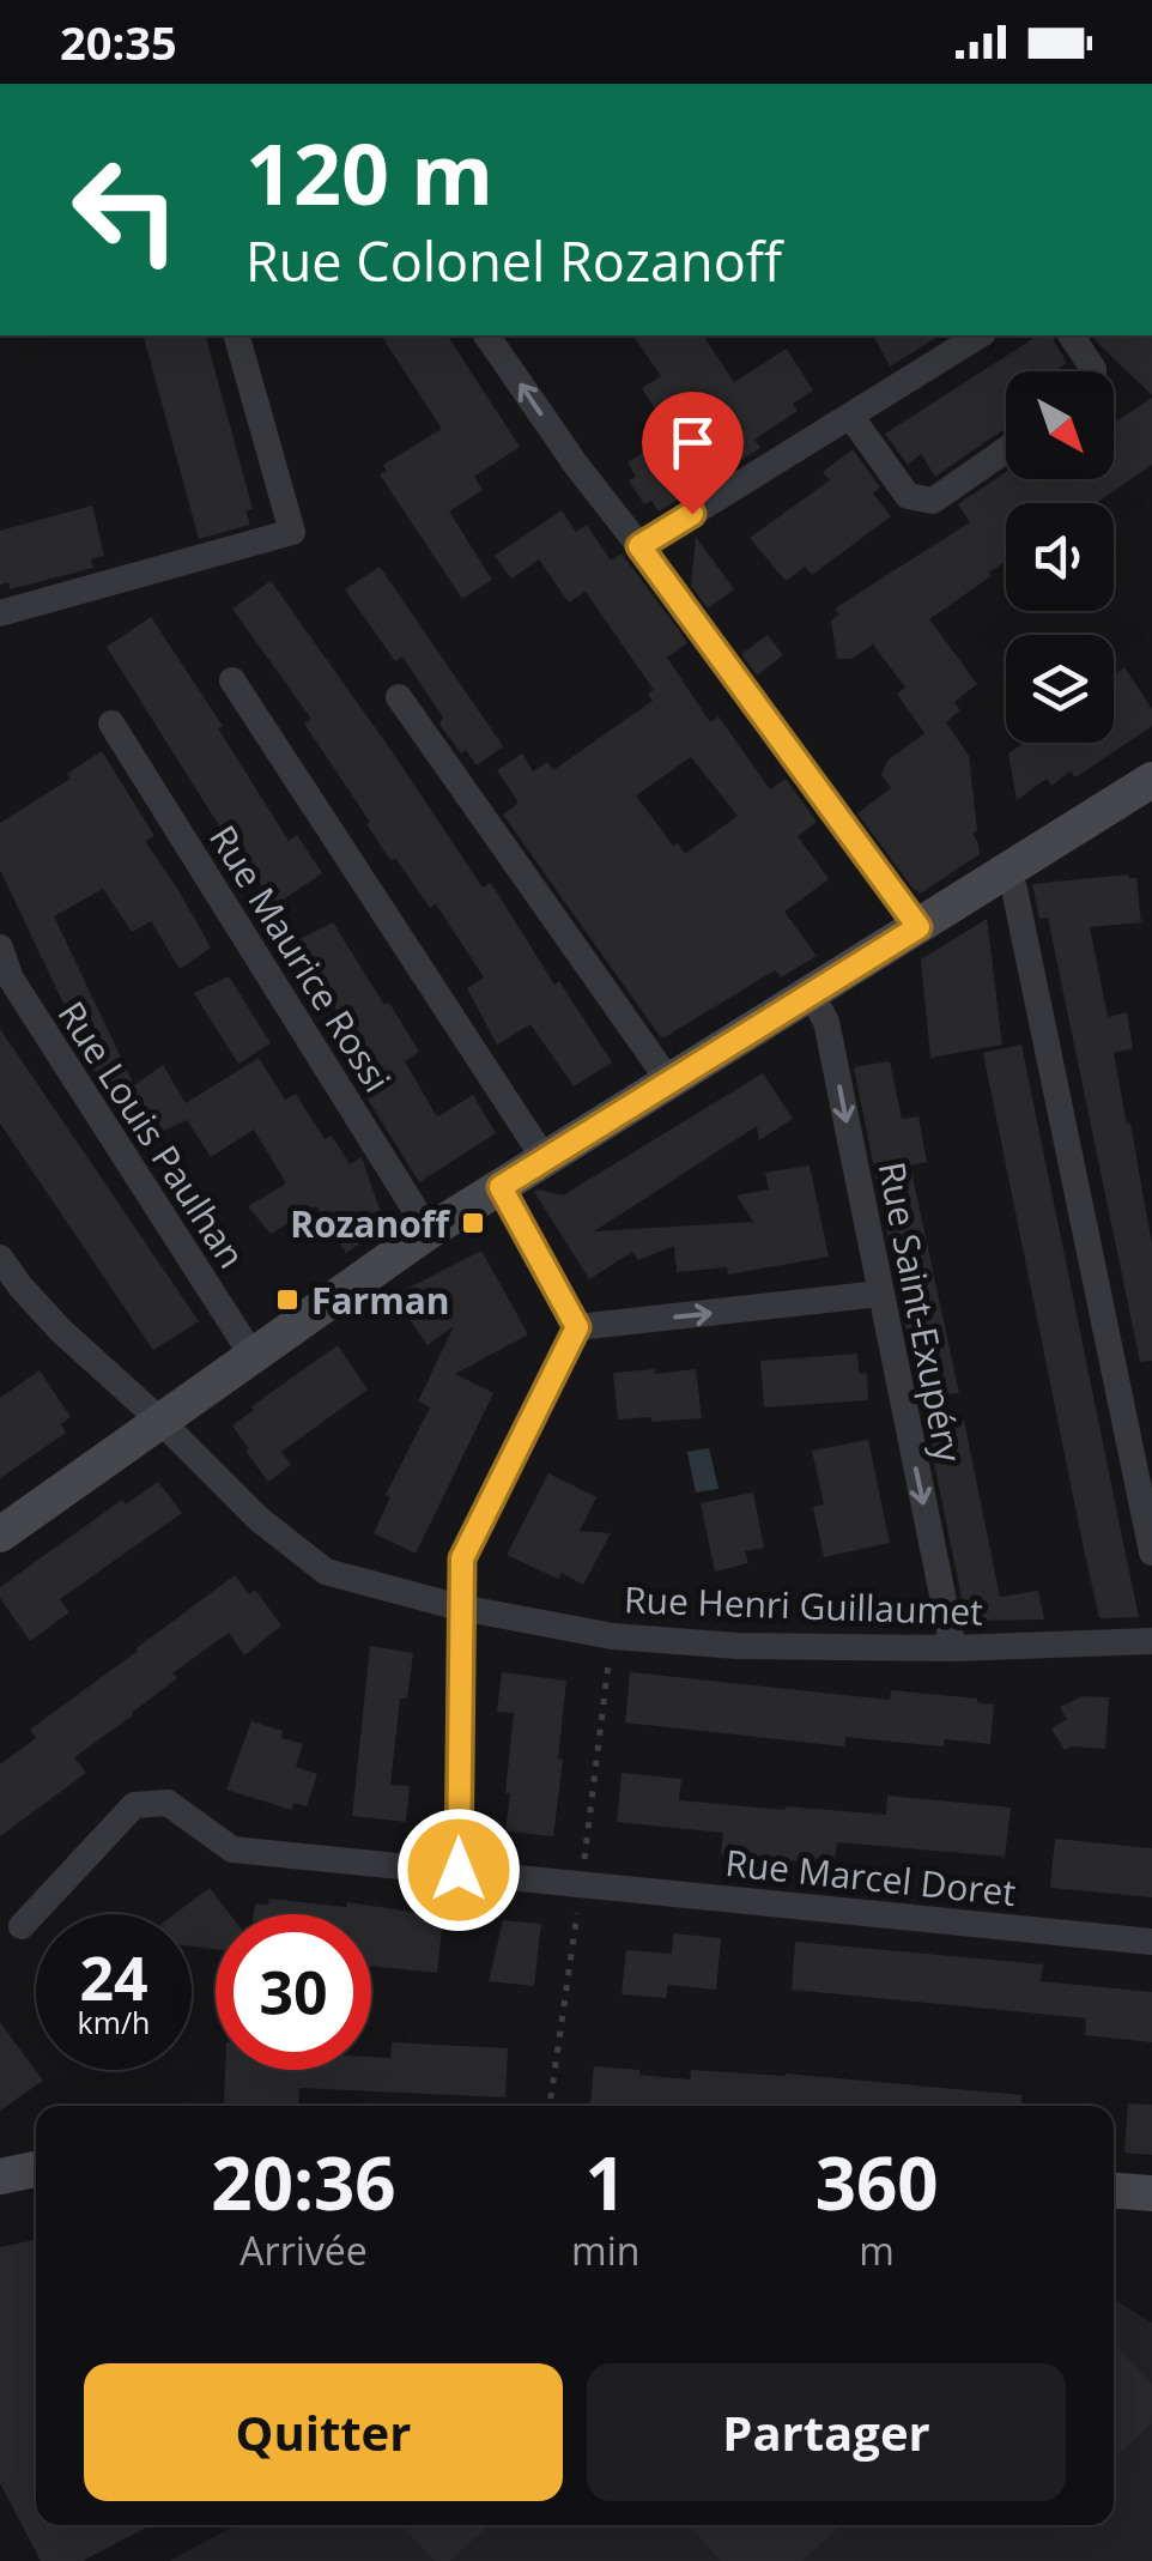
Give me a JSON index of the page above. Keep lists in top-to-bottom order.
{
  "streets": {
    "street": [
      "Rue Maurice Rossi",
      "Rue Louis Paulhan",
      "Rue Saint-Exupéry",
      "Rue Henri Guillaumet",
      "Rue Marcel Doret"
    ]
  },
  "crossings": [
    ["Rue Saint-Exupéry", "Rue Henri Guillaumet"]
  ],
  "places": {
    "transit": ["Rozanoff", "Farman"]
  },
  "north": "bottom right",
  "page": {
    "status": "20:35",
    "turn": ["120 m", "Rue Colonel Rozanoff"],
    "speed": "24 km/h",
    "limit": "30",
    "eta": [
      "20:36",
      "Arrivée",
      "1",
      "min",
      "360",
      "m"
    ],
    "buttons": ["Quitter", "Partager"]
  }
}
